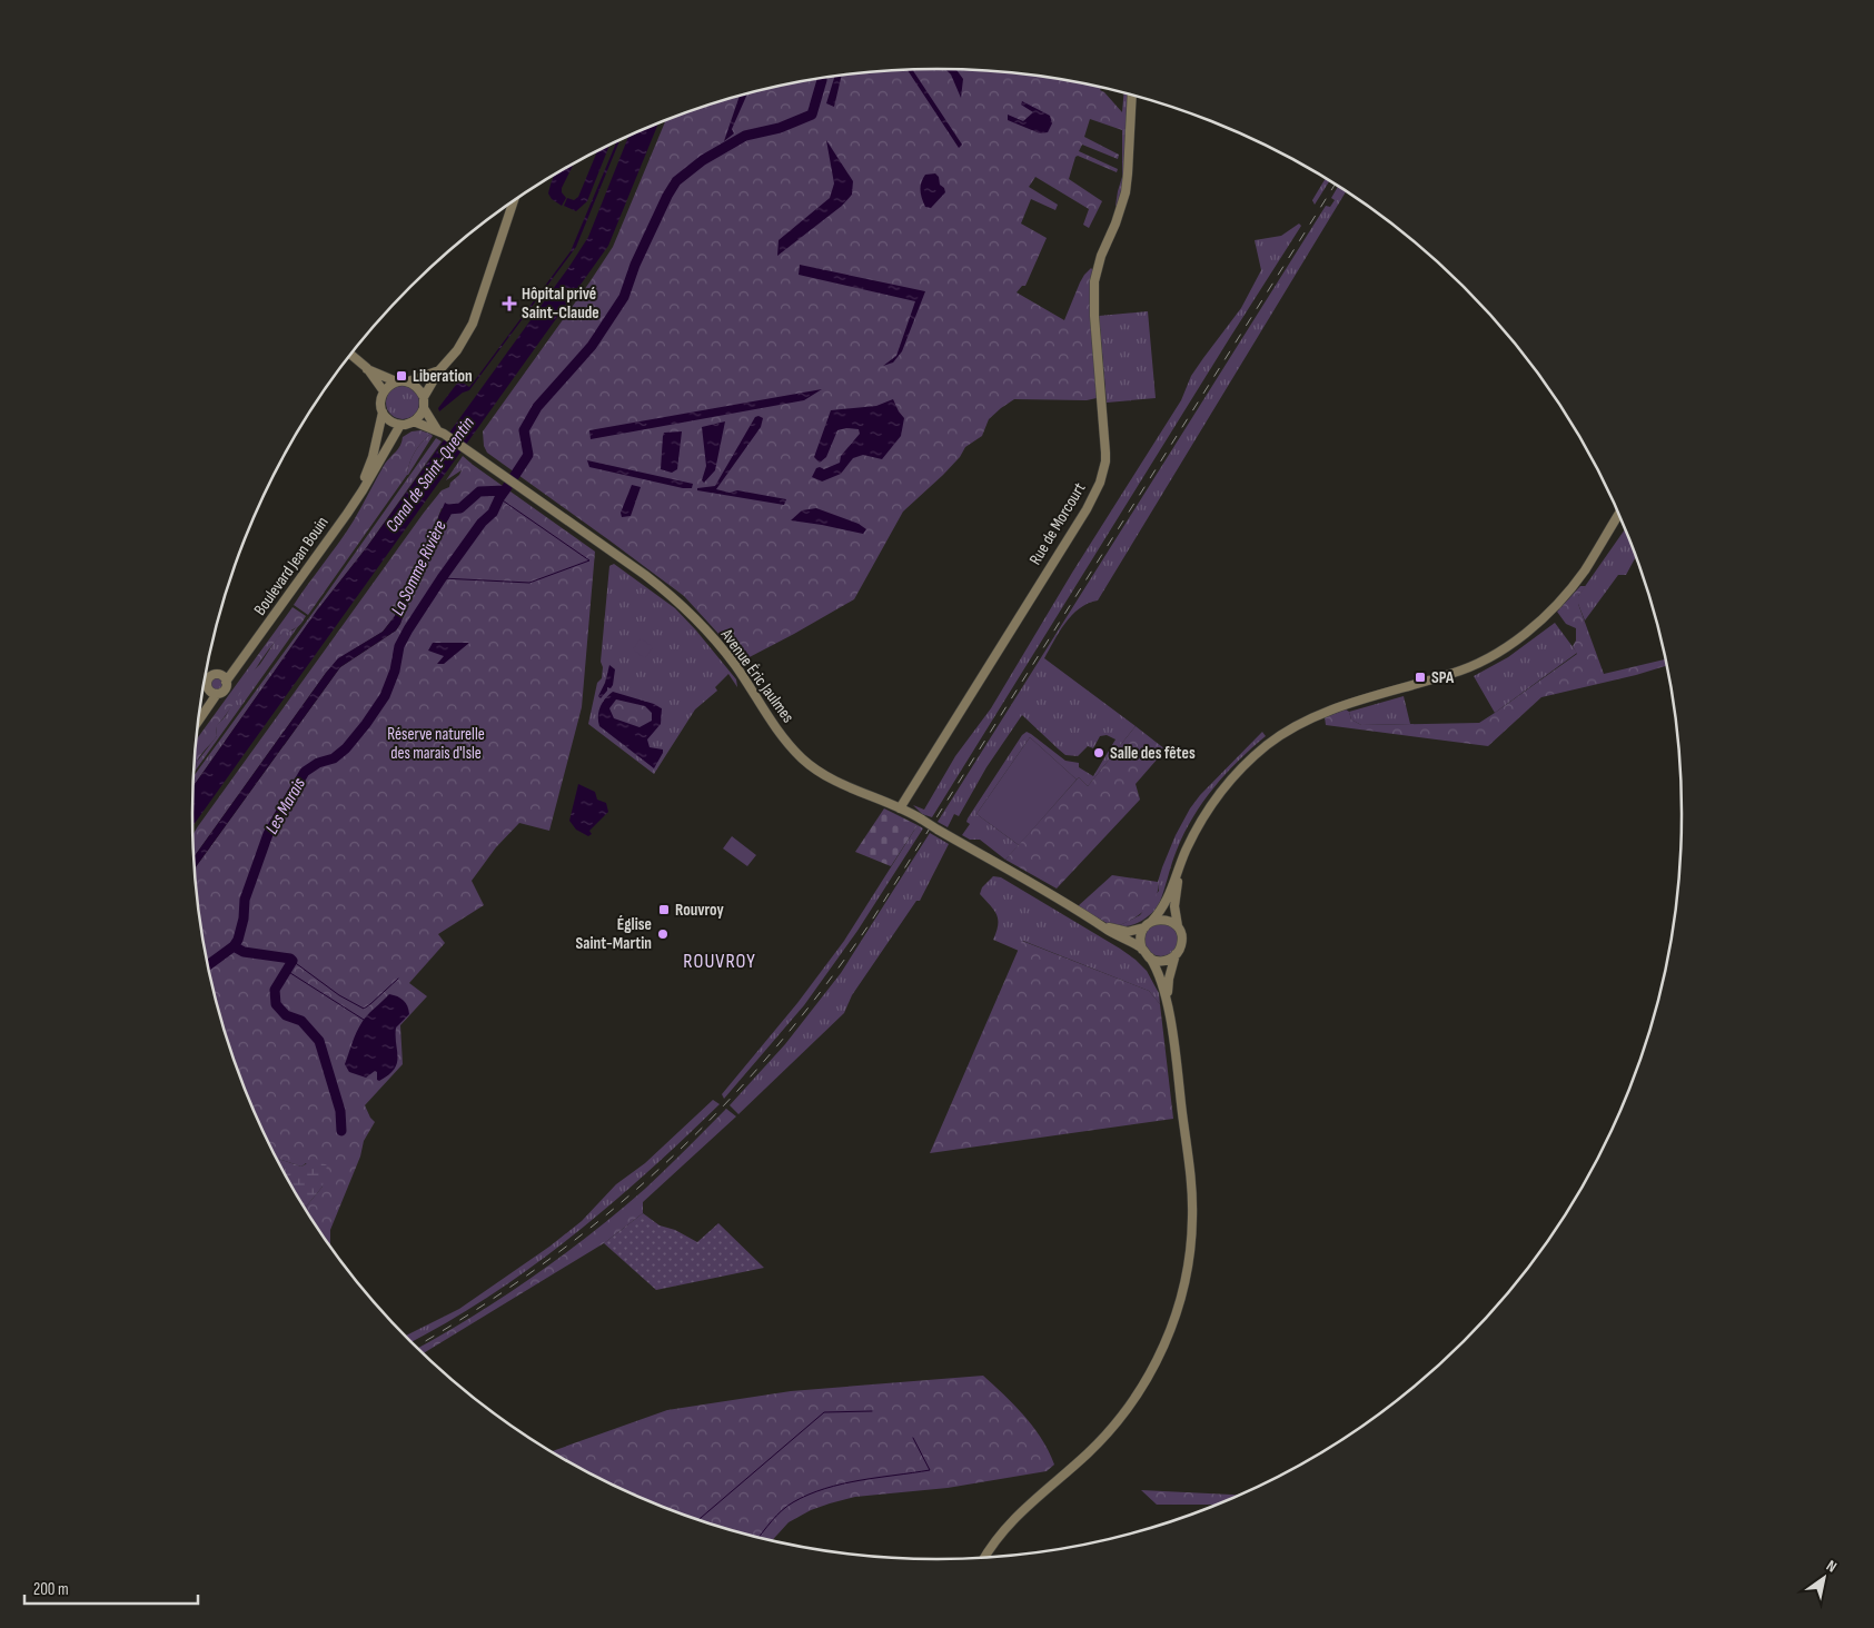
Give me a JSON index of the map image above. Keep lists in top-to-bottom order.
{
  "streets": {
    "street": ["Rue de Morcourt", "Boulevard Jean Bouin", "Avenue Éric Jaulmes"]
  },
  "crossings": [
    ["Rue de Morcourt", "Avenue Éric Jaulmes"]
  ],
  "districts": ["ROUVROY"],
  "water": ["Canal de Saint-Quentin", "La Somme Rivière", "Les Marais"],
  "parks": ["Réserve naturelle des marais d'Isle"],
  "places": {
    "health": ["Hôpital privé Saint-Claude"],
    "transit": ["Liberation", "SPA", "Rouvroy"],
    "other": ["Salle des fêtes", "Église Saint-Martin"]
  },
  "scale_bar": "200 m",
  "north": "top right"
}
